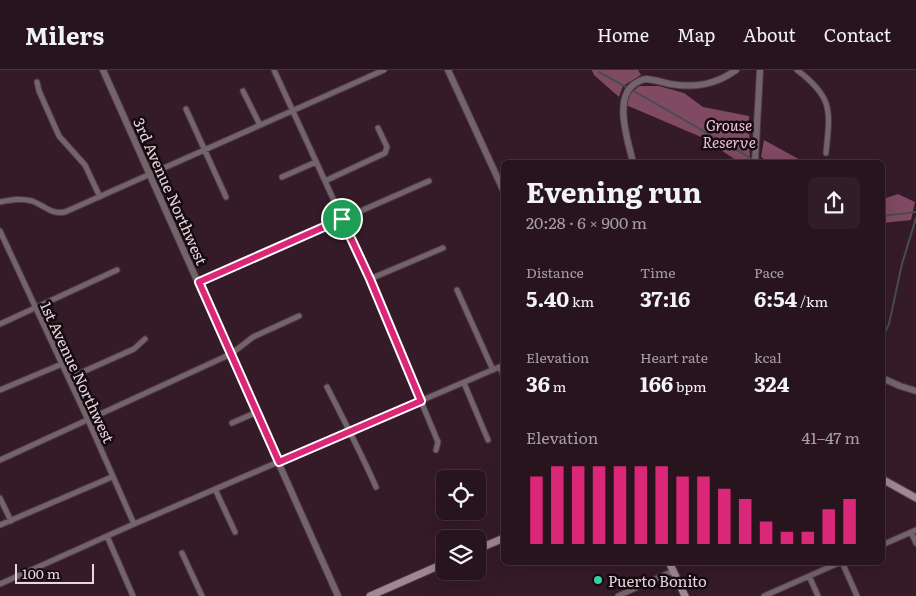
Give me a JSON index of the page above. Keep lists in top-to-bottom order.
{
  "streets": {
    "street": ["3rd Avenue Northwest", "1st Avenue Northwest"]
  },
  "parks": ["Grouse Reserve"],
  "places": ["Puerto Bonito"],
  "scale_bar": "100 m",
  "page": {
    "header": "Milers",
    "nav": [
      "Home",
      "Map",
      "About",
      "Contact"
    ],
    "heading": ["Evening run", "20:28 · 6 × 900 m"],
    "stats": [
      ["Distance", "5.40 km"],
      ["Time", "37:16"],
      ["Pace", "6:54 /km"],
      ["Elevation", "36 m"],
      ["Heart rate", "166 bpm"],
      ["kcal", "324"]
    ],
    "chart": ["Elevation", "41–47 m"],
    "scale": "100 m"
  }
}
